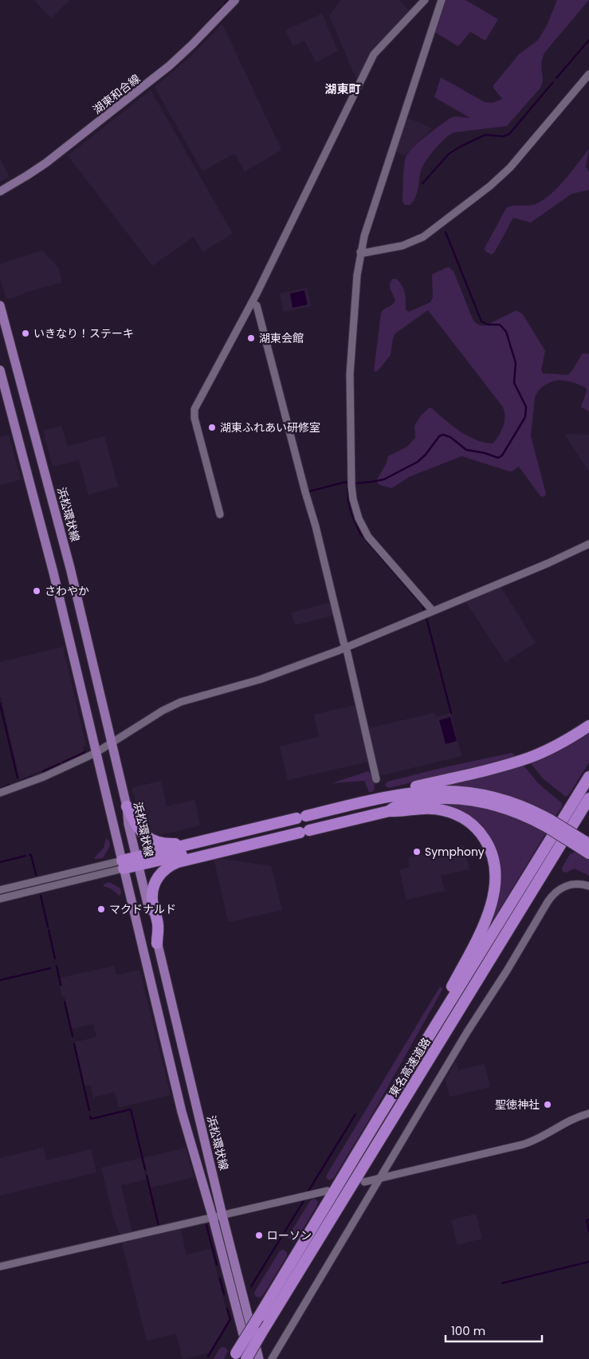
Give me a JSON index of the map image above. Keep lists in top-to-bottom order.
{
  "streets": {
    "highway": ["東名高速道路"],
    "main road": ["湖東和合線", "浜松環状線"]
  },
  "districts": ["湖東町"],
  "places": [
    "いきなり！ステーキ",
    "湖東会館",
    "湖東ふれあい研修室",
    "さわやか",
    "Symphony",
    "マクドナルド",
    "聖徳神社",
    "ローソン"
  ],
  "scale_bar": "100 m"
}
